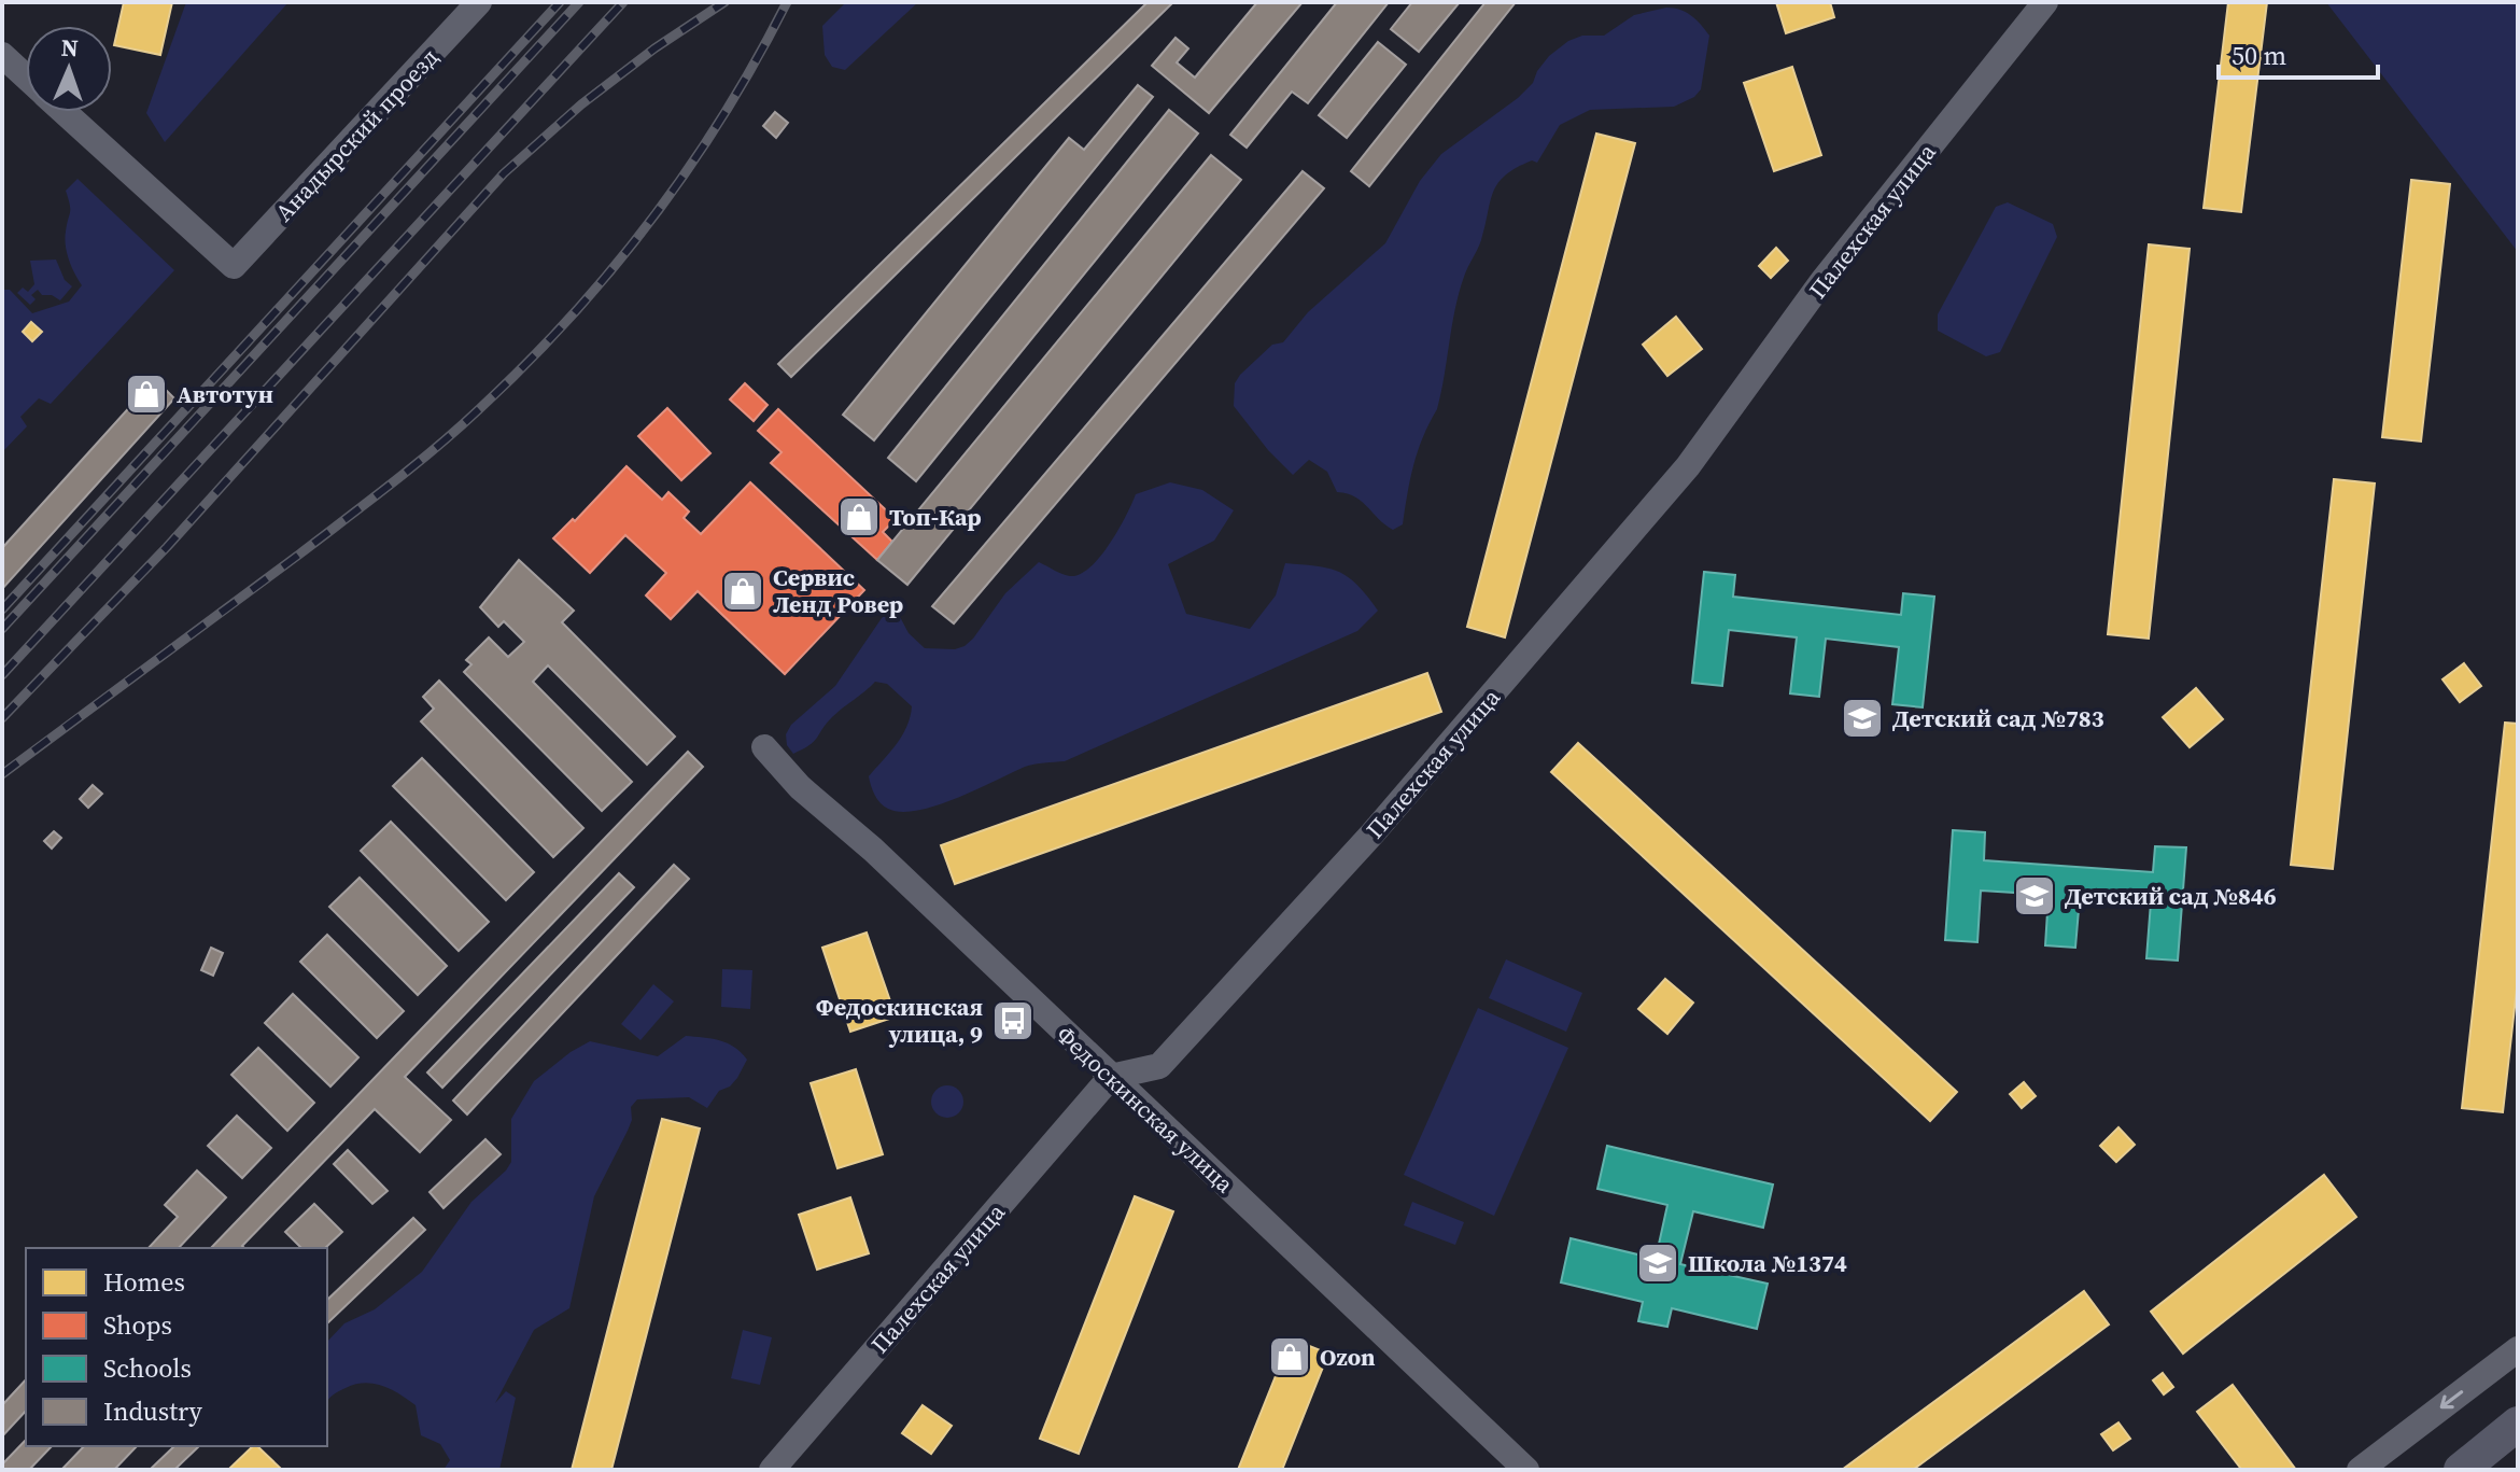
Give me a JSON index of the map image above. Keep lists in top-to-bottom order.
{
  "streets": {
    "street": ["Анадырский проезд", "Палехская улица", "Федоскинская улица"]
  },
  "crossings": [
    ["Палехская улица", "Федоскинская улица"]
  ],
  "places": {
    "shop": [
      "Автотун",
      "Топ-Кар",
      "Сервис Ленд Ровер",
      "Ozon"
    ],
    "school or university": ["Детский сад №783", "Детский сад №846", "Школа №1374"],
    "bus stop": ["Федоскинская улица, 9"]
  },
  "legend": [
    "Homes",
    "Shops",
    "Schools",
    "Industry"
  ],
  "scale_bar": "50 m",
  "north": "top"
}
